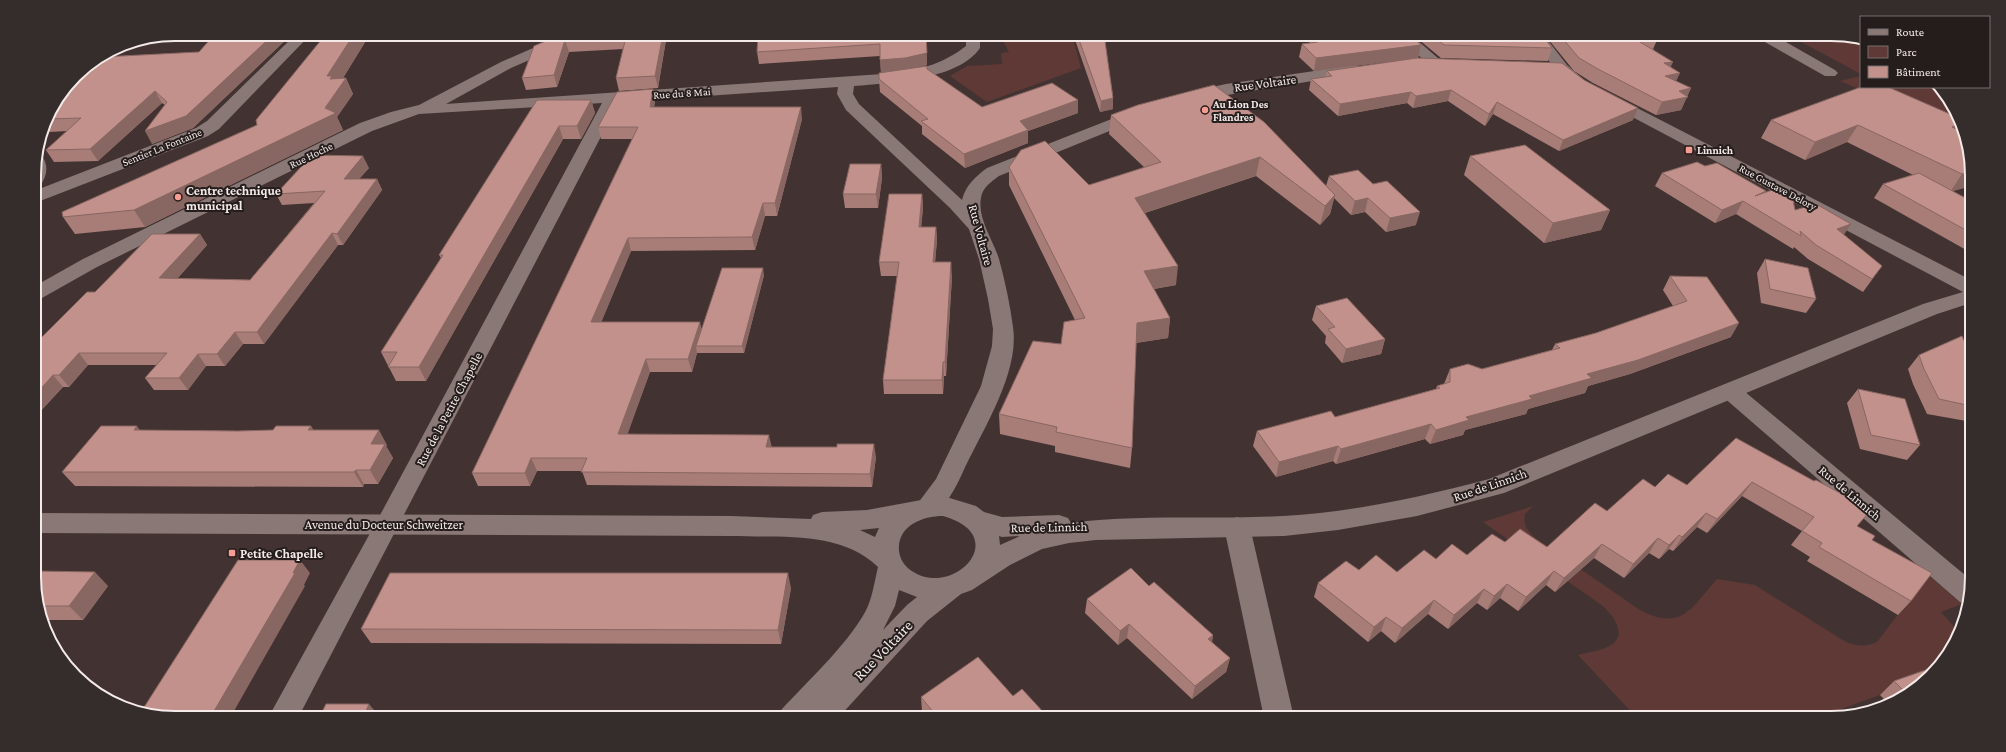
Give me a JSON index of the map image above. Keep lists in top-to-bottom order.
{
  "streets": {
    "street": [
      "Rue Voltaire",
      "Rue du 8 Mai",
      "Sentier La Fontaine",
      "Rue Hoche",
      "Rue Gustave Delory",
      "Rue de la Petite Chapelle",
      "Rue de Linnich",
      "Avenue du Docteur Schweitzer"
    ]
  },
  "crossings": [
    ["Rue Voltaire", "Rue de Linnich"],
    ["Rue Voltaire", "Avenue du Docteur Schweitzer"],
    ["Rue du 8 Mai", "Rue Hoche"],
    ["Rue du 8 Mai", "Rue de la Petite Chapelle"],
    ["Rue de la Petite Chapelle", "Avenue du Docteur Schweitzer"],
    ["Rue de Linnich", "Avenue du Docteur Schweitzer"]
  ],
  "places": {
    "other": ["Au Lion Des Flandres", "Centre technique municipal"],
    "transit": ["Linnich", "Petite Chapelle"]
  },
  "legend": ["Route", "Parc", "Bâtiment"]
}
